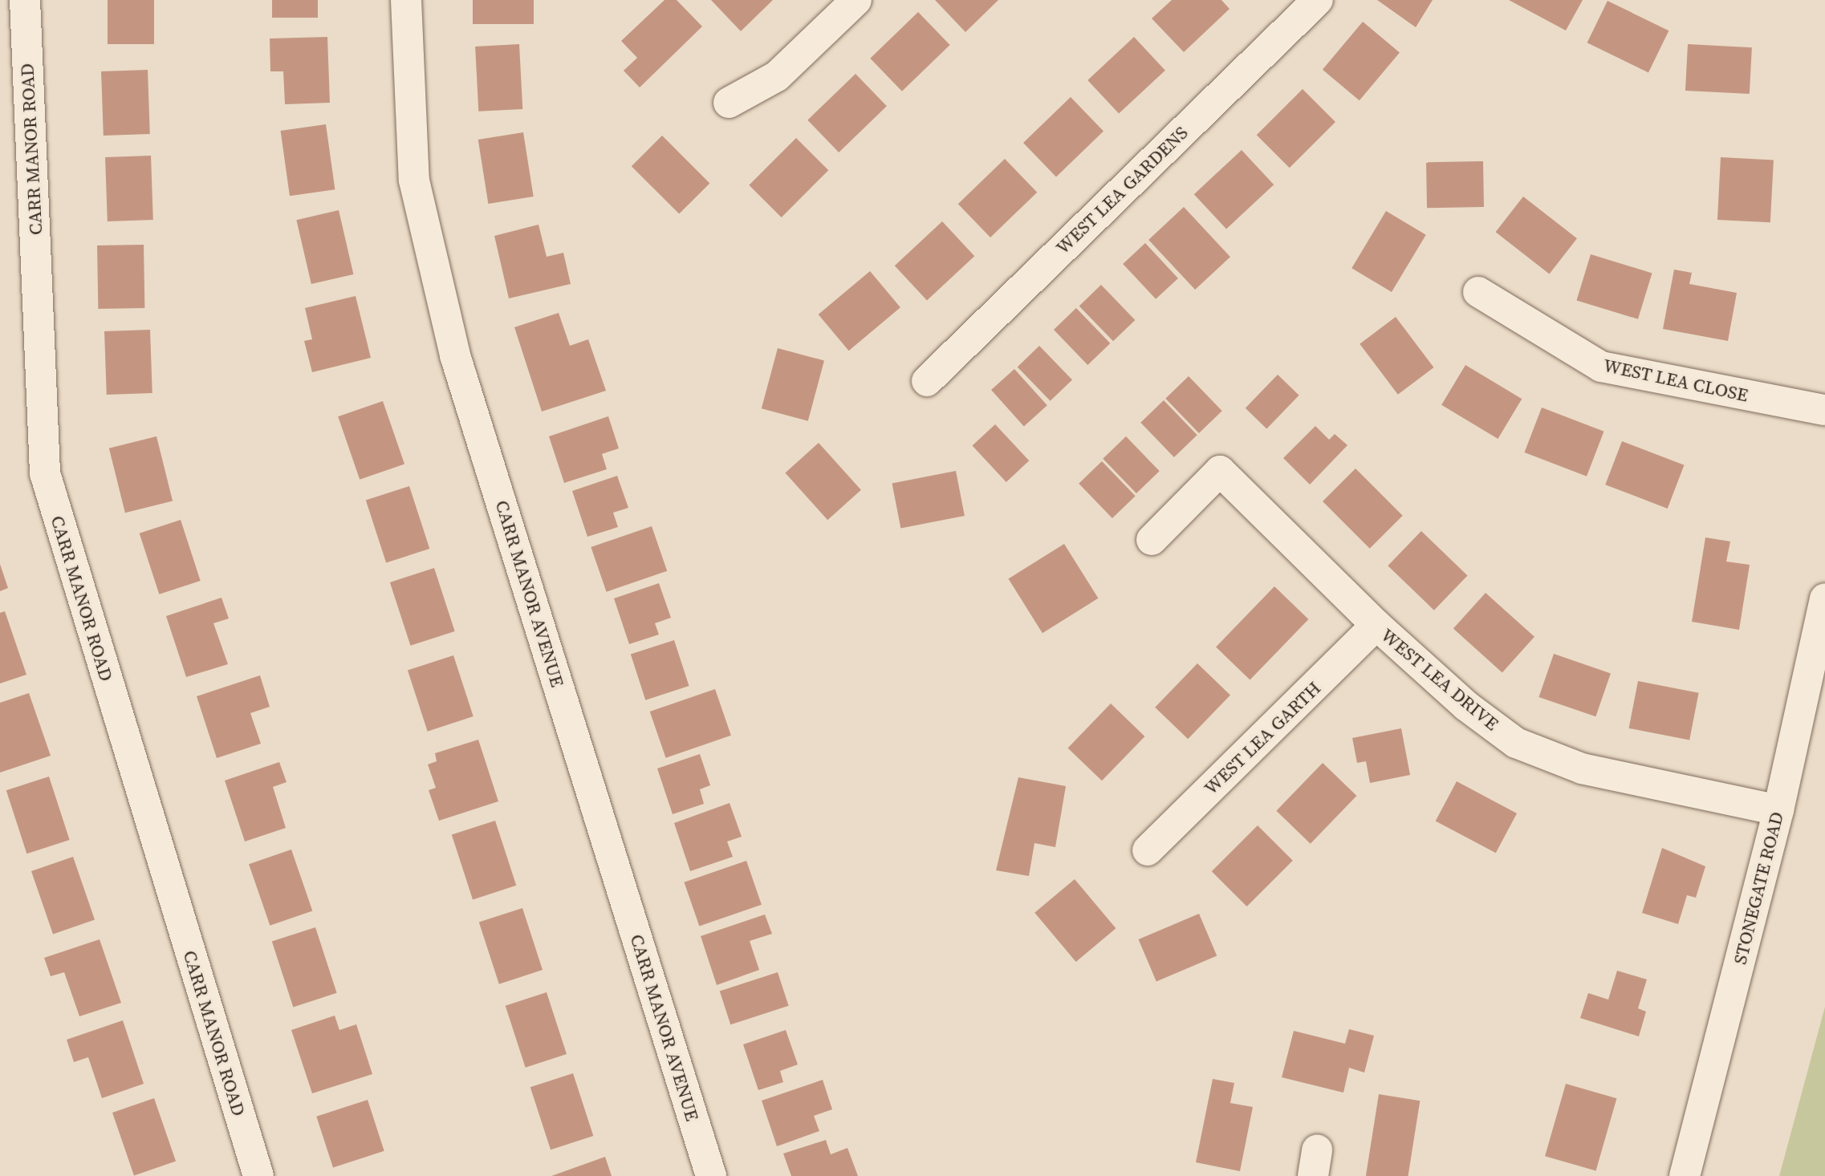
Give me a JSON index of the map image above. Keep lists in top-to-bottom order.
{
  "streets": {
    "street": [
      "CARR MANOR ROAD",
      "WEST LEA GARDENS",
      "WEST LEA CLOSE",
      "CARR MANOR AVENUE",
      "WEST LEA DRIVE",
      "WEST LEA GARTH",
      "STONEGATE ROAD"
    ]
  },
  "crossings": [
    ["WEST LEA DRIVE", "WEST LEA GARTH"],
    ["WEST LEA DRIVE", "STONEGATE ROAD"]
  ]
}
